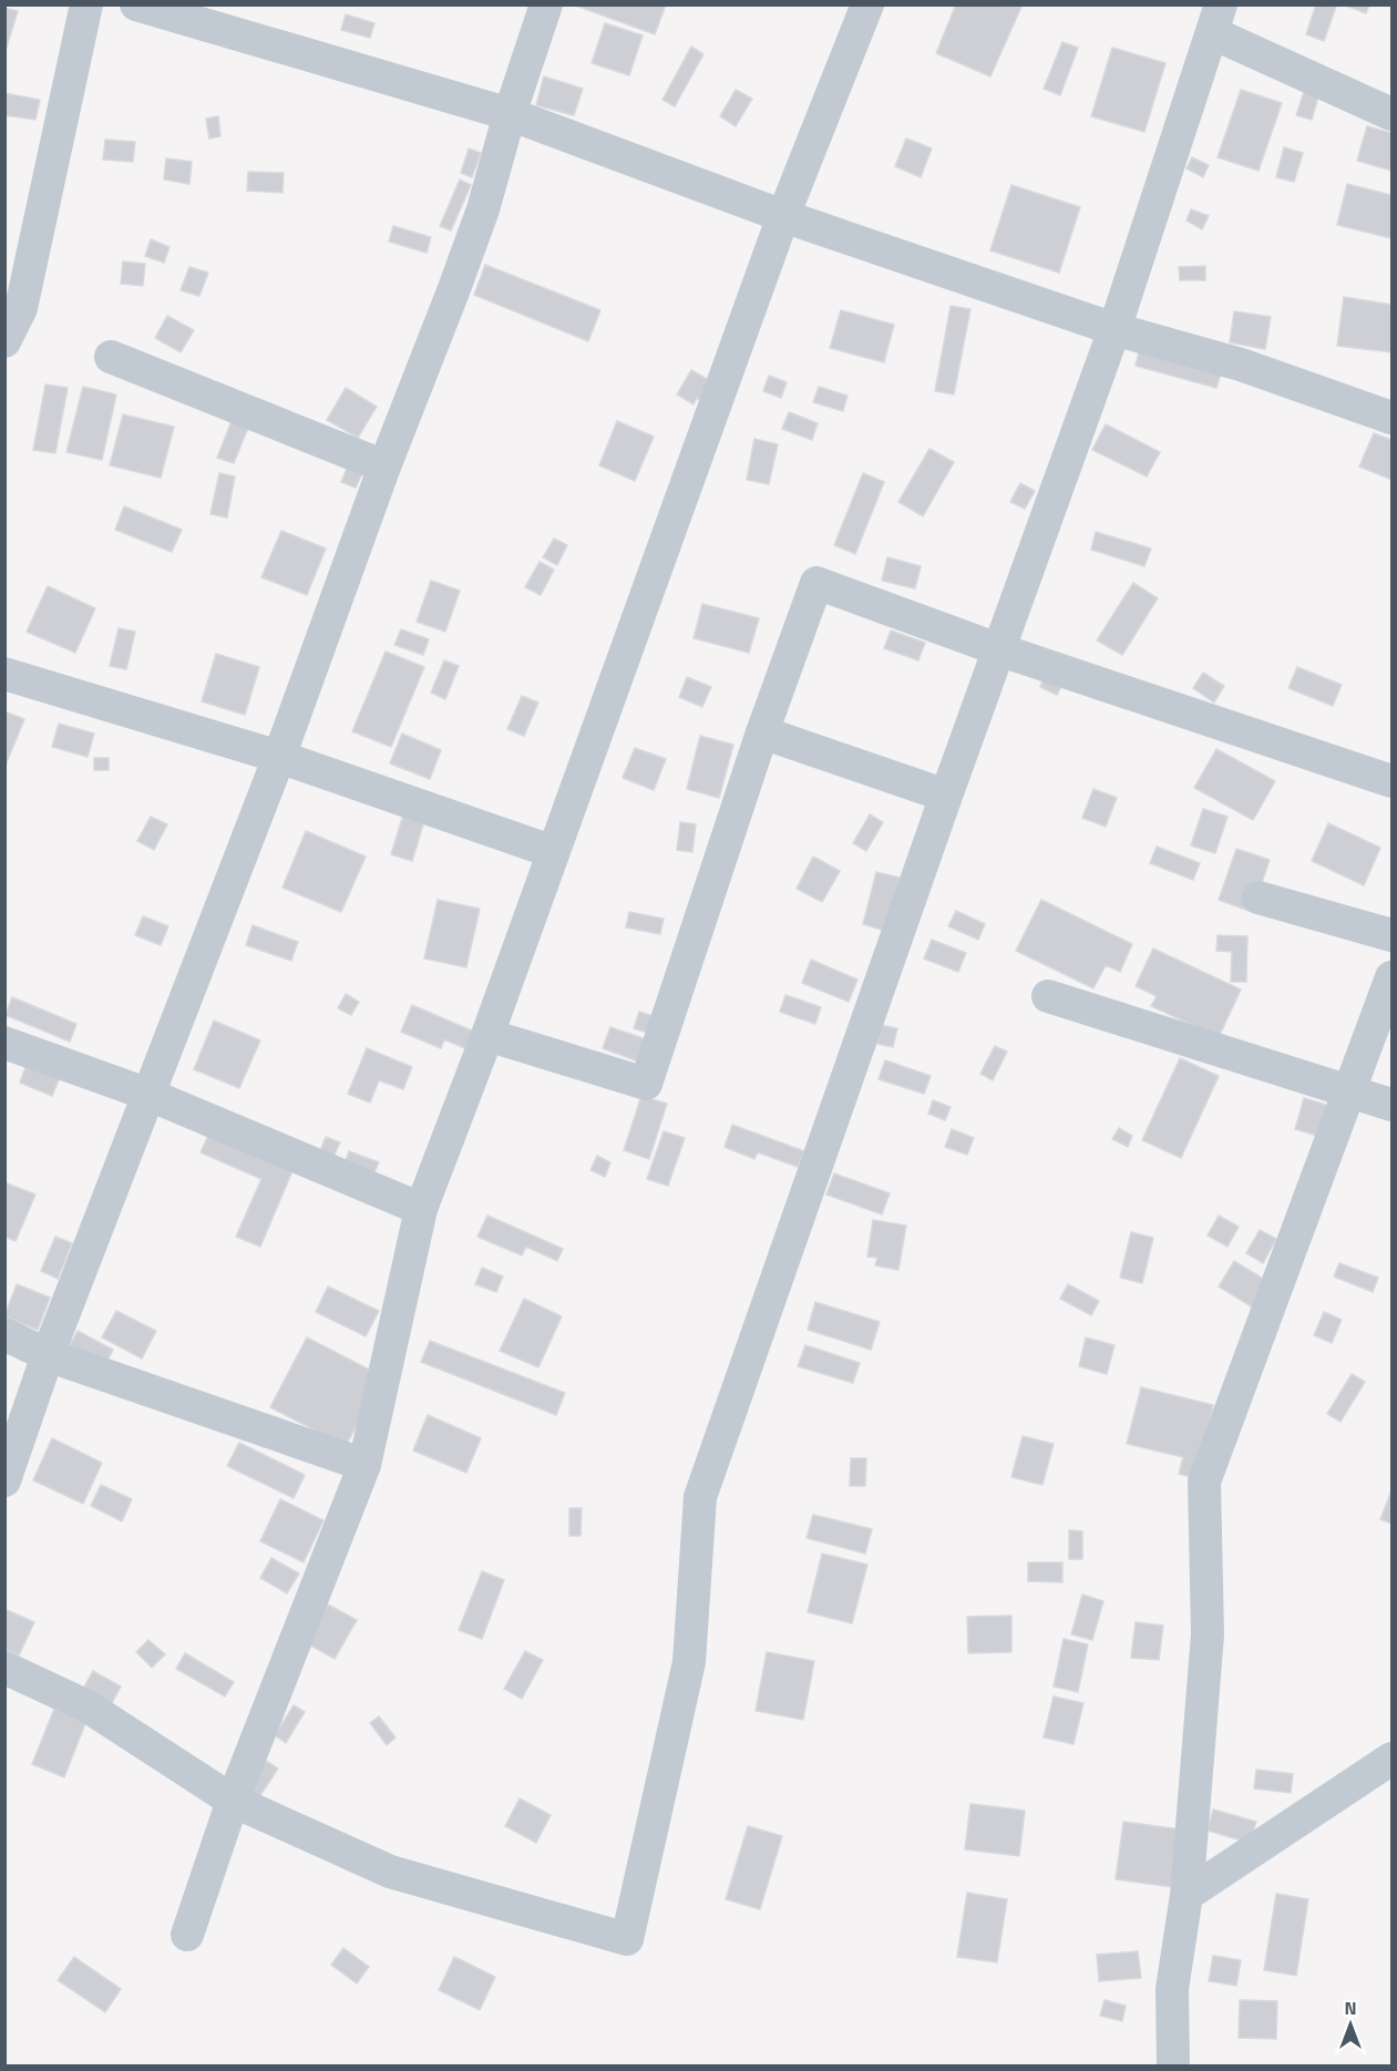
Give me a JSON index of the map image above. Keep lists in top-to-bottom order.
{
  "north": "top"
}
